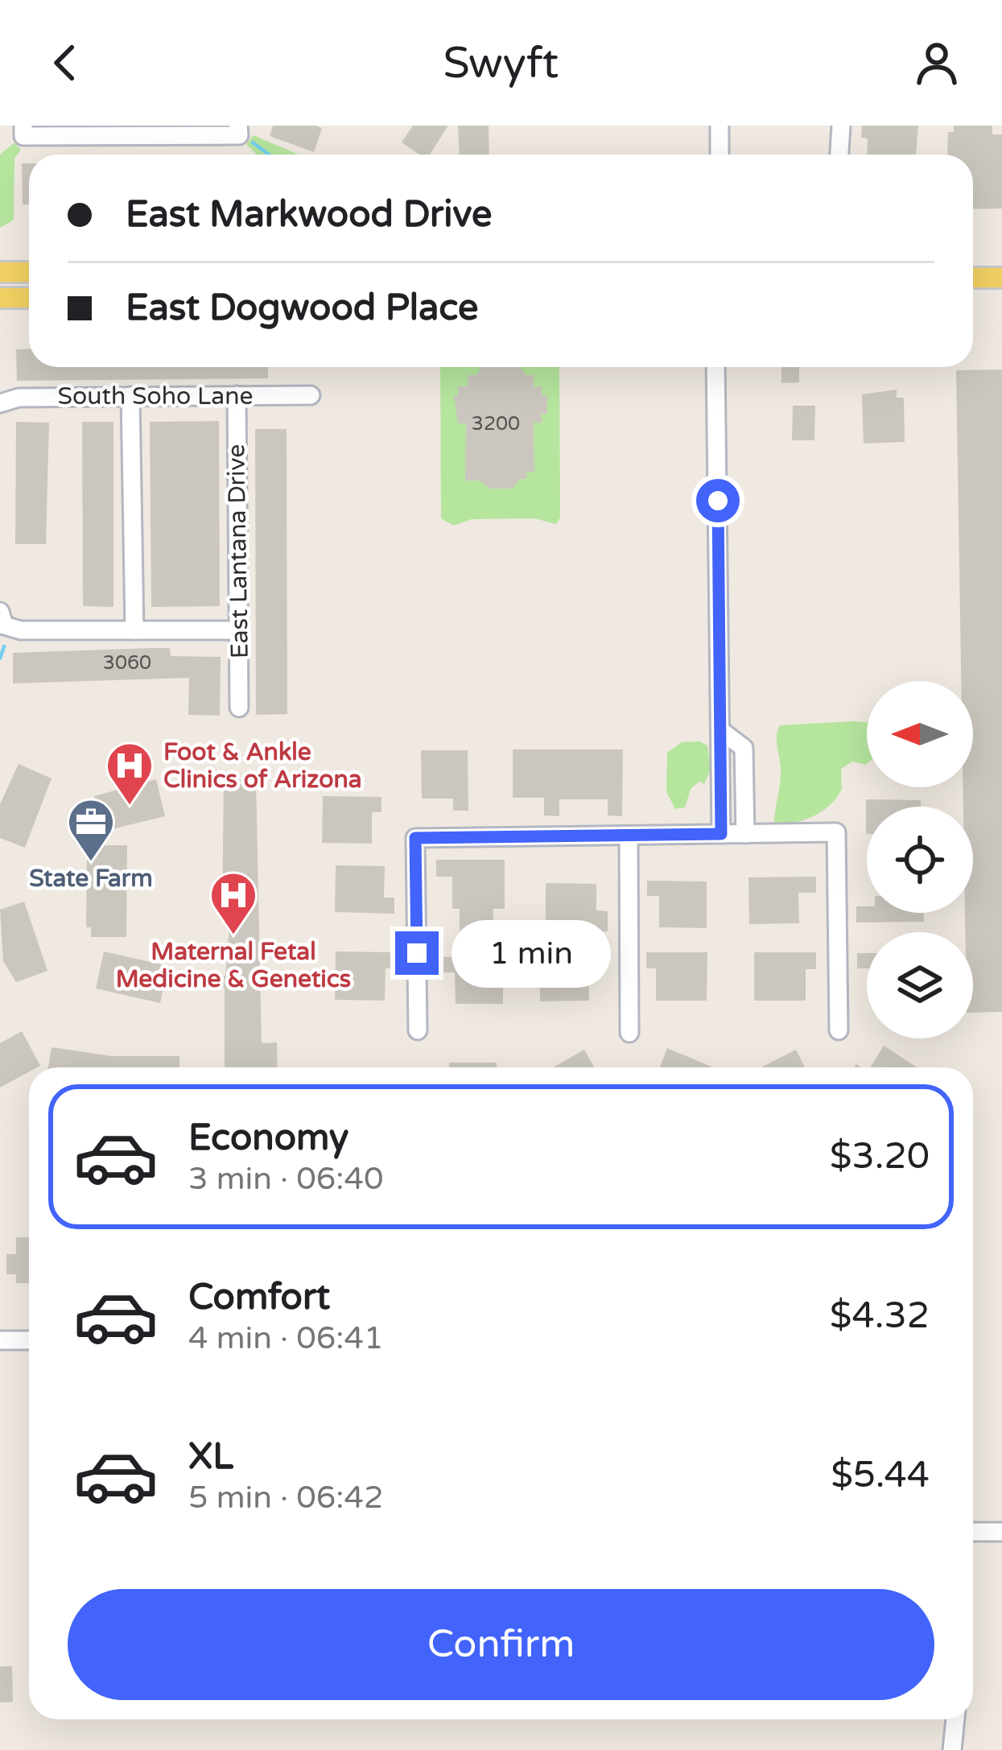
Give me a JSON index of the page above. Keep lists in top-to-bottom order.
{
  "streets": {
    "street": ["South Soho Lane", "East Lantana Drive"]
  },
  "crossings": [
    ["South Soho Lane", "East Lantana Drive"]
  ],
  "places": {
    "hospital": ["Foot & Ankle Clinics of Arizona", "Maternal Fetal Medicine & Genetics"],
    "office": ["State Farm"]
  },
  "house_numbers": ["3200", "3060"],
  "north": "left",
  "page": {
    "header": "Swyft",
    "banner": ["East Markwood Drive", "East Dogwood Place"],
    "bubble": "1 min",
    "list": [
      {
        "name": "Economy",
        "note": "3 min · 06:40",
        "value": "$3.20"
      },
      {
        "name": "Comfort",
        "note": "4 min · 06:41",
        "value": "$4.32"
      },
      {
        "name": "XL",
        "note": "5 min · 06:42",
        "value": "$5.44"
      }
    ],
    "buttons": "Confirm"
  }
}
